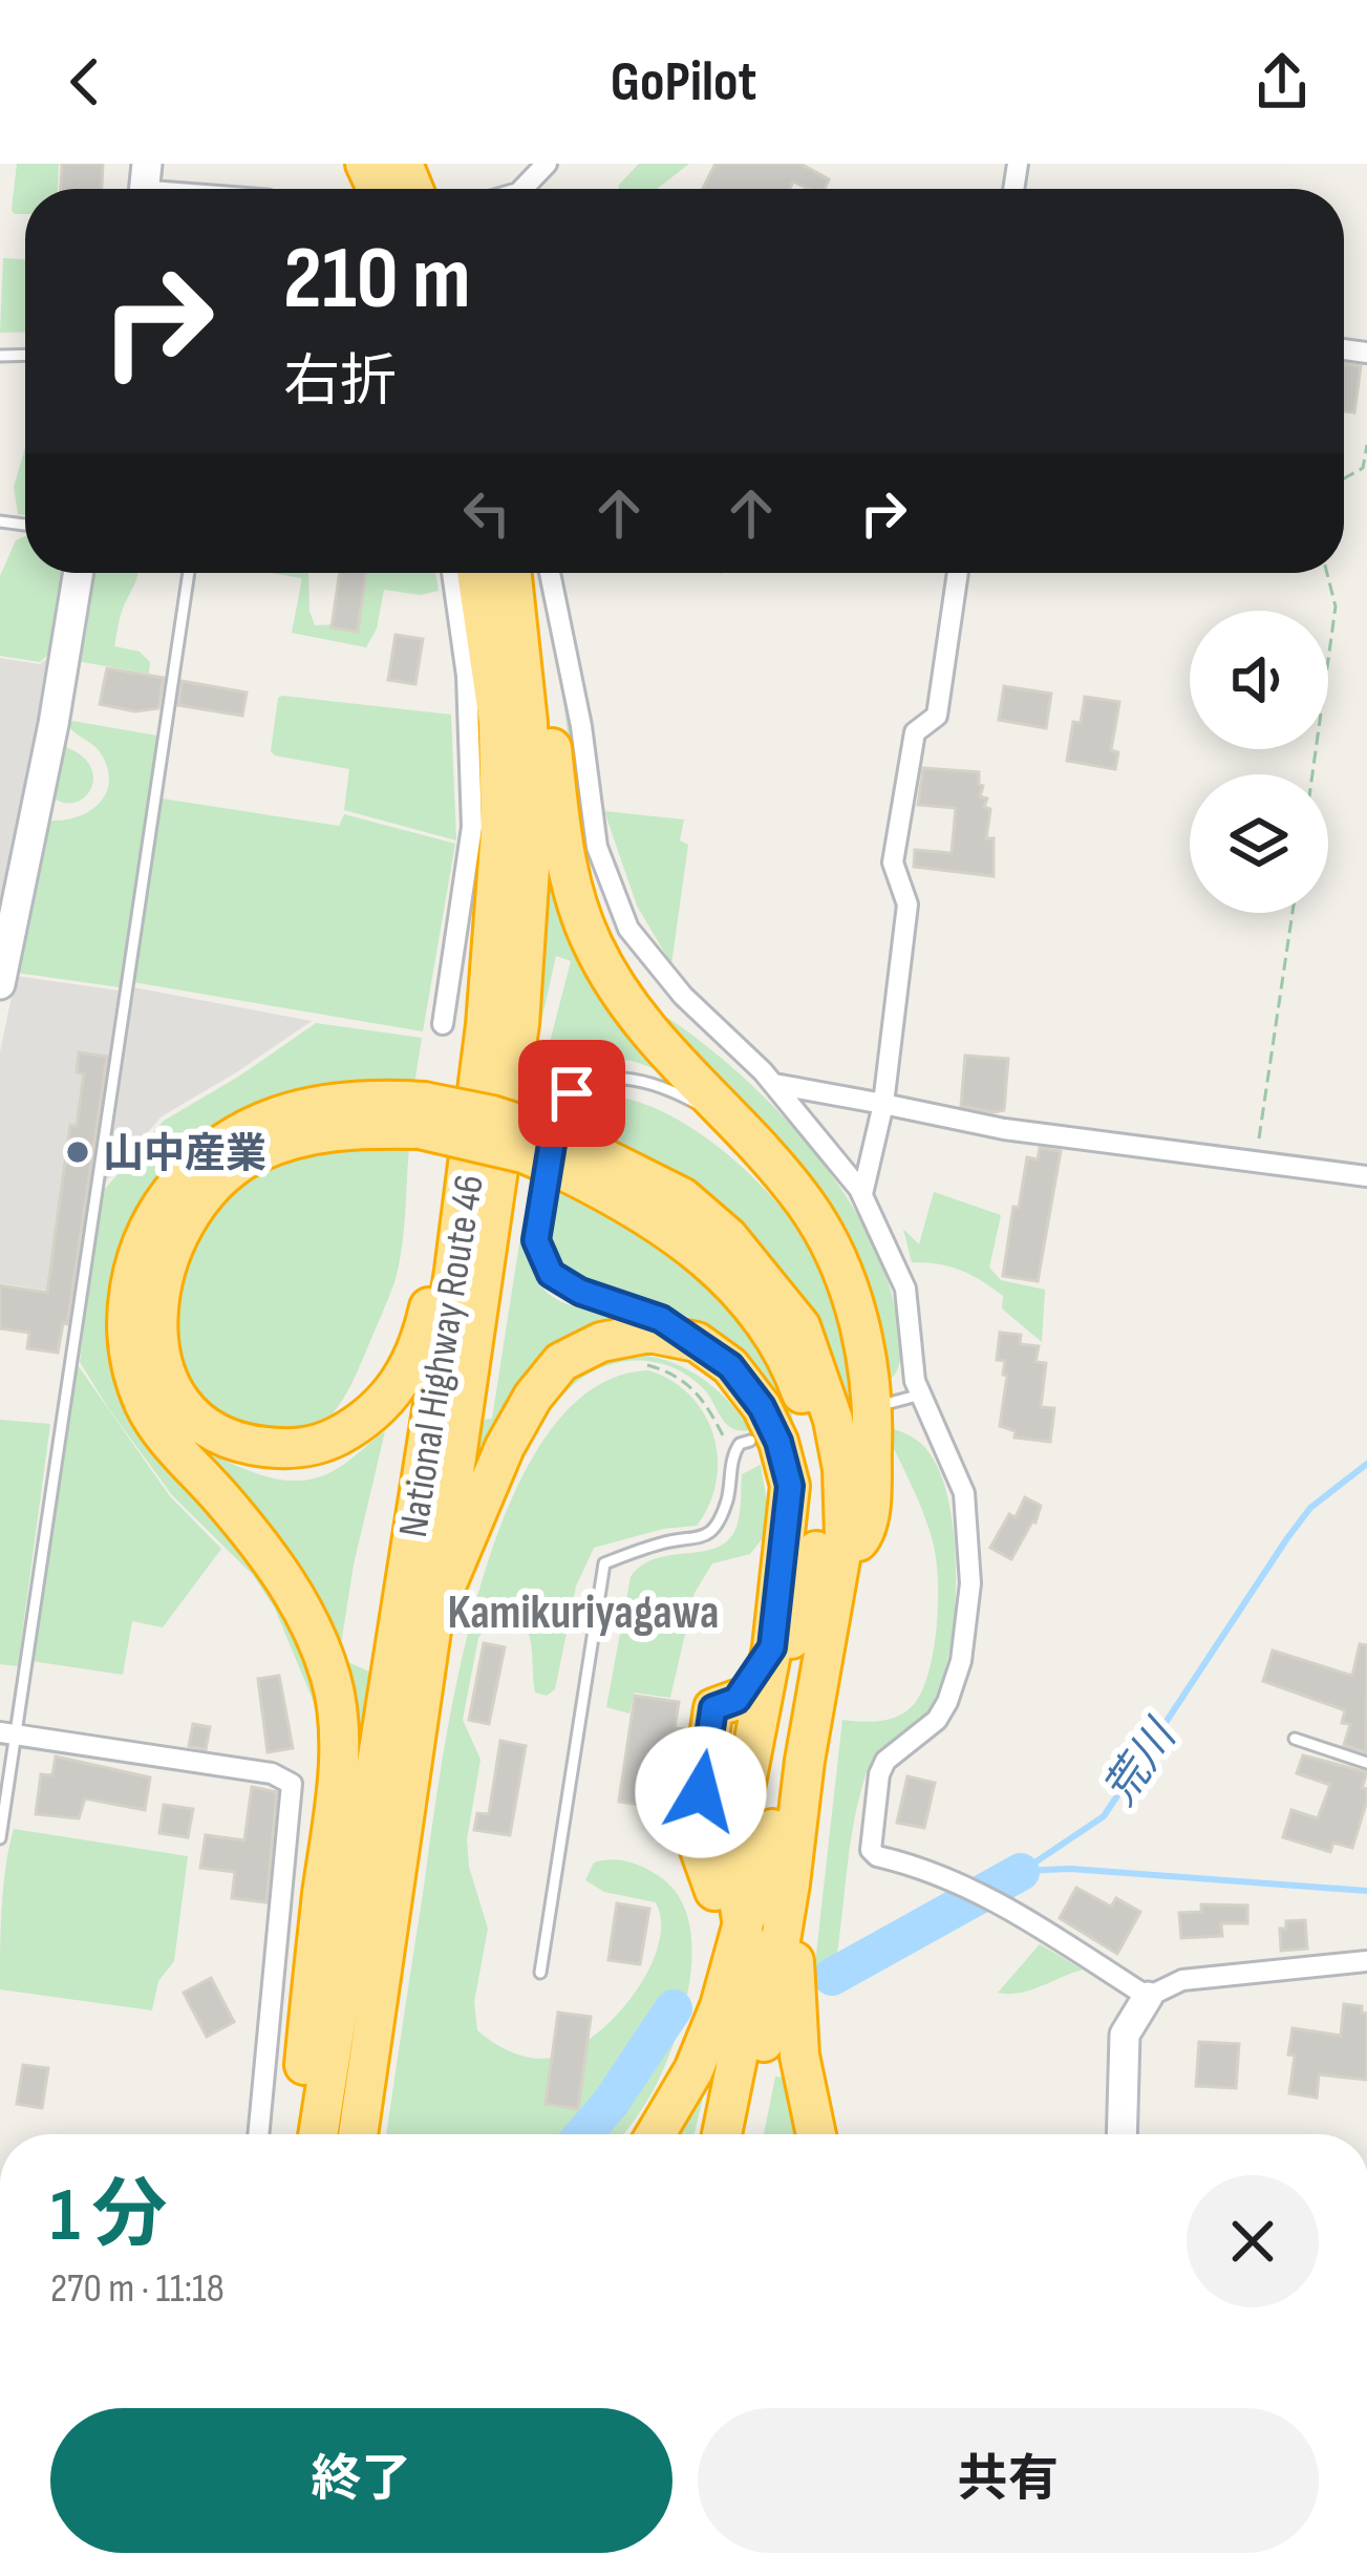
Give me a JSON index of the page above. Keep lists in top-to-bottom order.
{
  "streets": {
    "highway": ["National Highway Route 46"]
  },
  "districts": ["Kamikuriyagawa"],
  "water": ["荒川"],
  "places": ["山中産業"],
  "page": {
    "header": "GoPilot",
    "turn": ["210 m", "右折"],
    "heading": ["1 分", "270 m · 11:18"],
    "buttons": ["終了", "共有"]
  }
}
